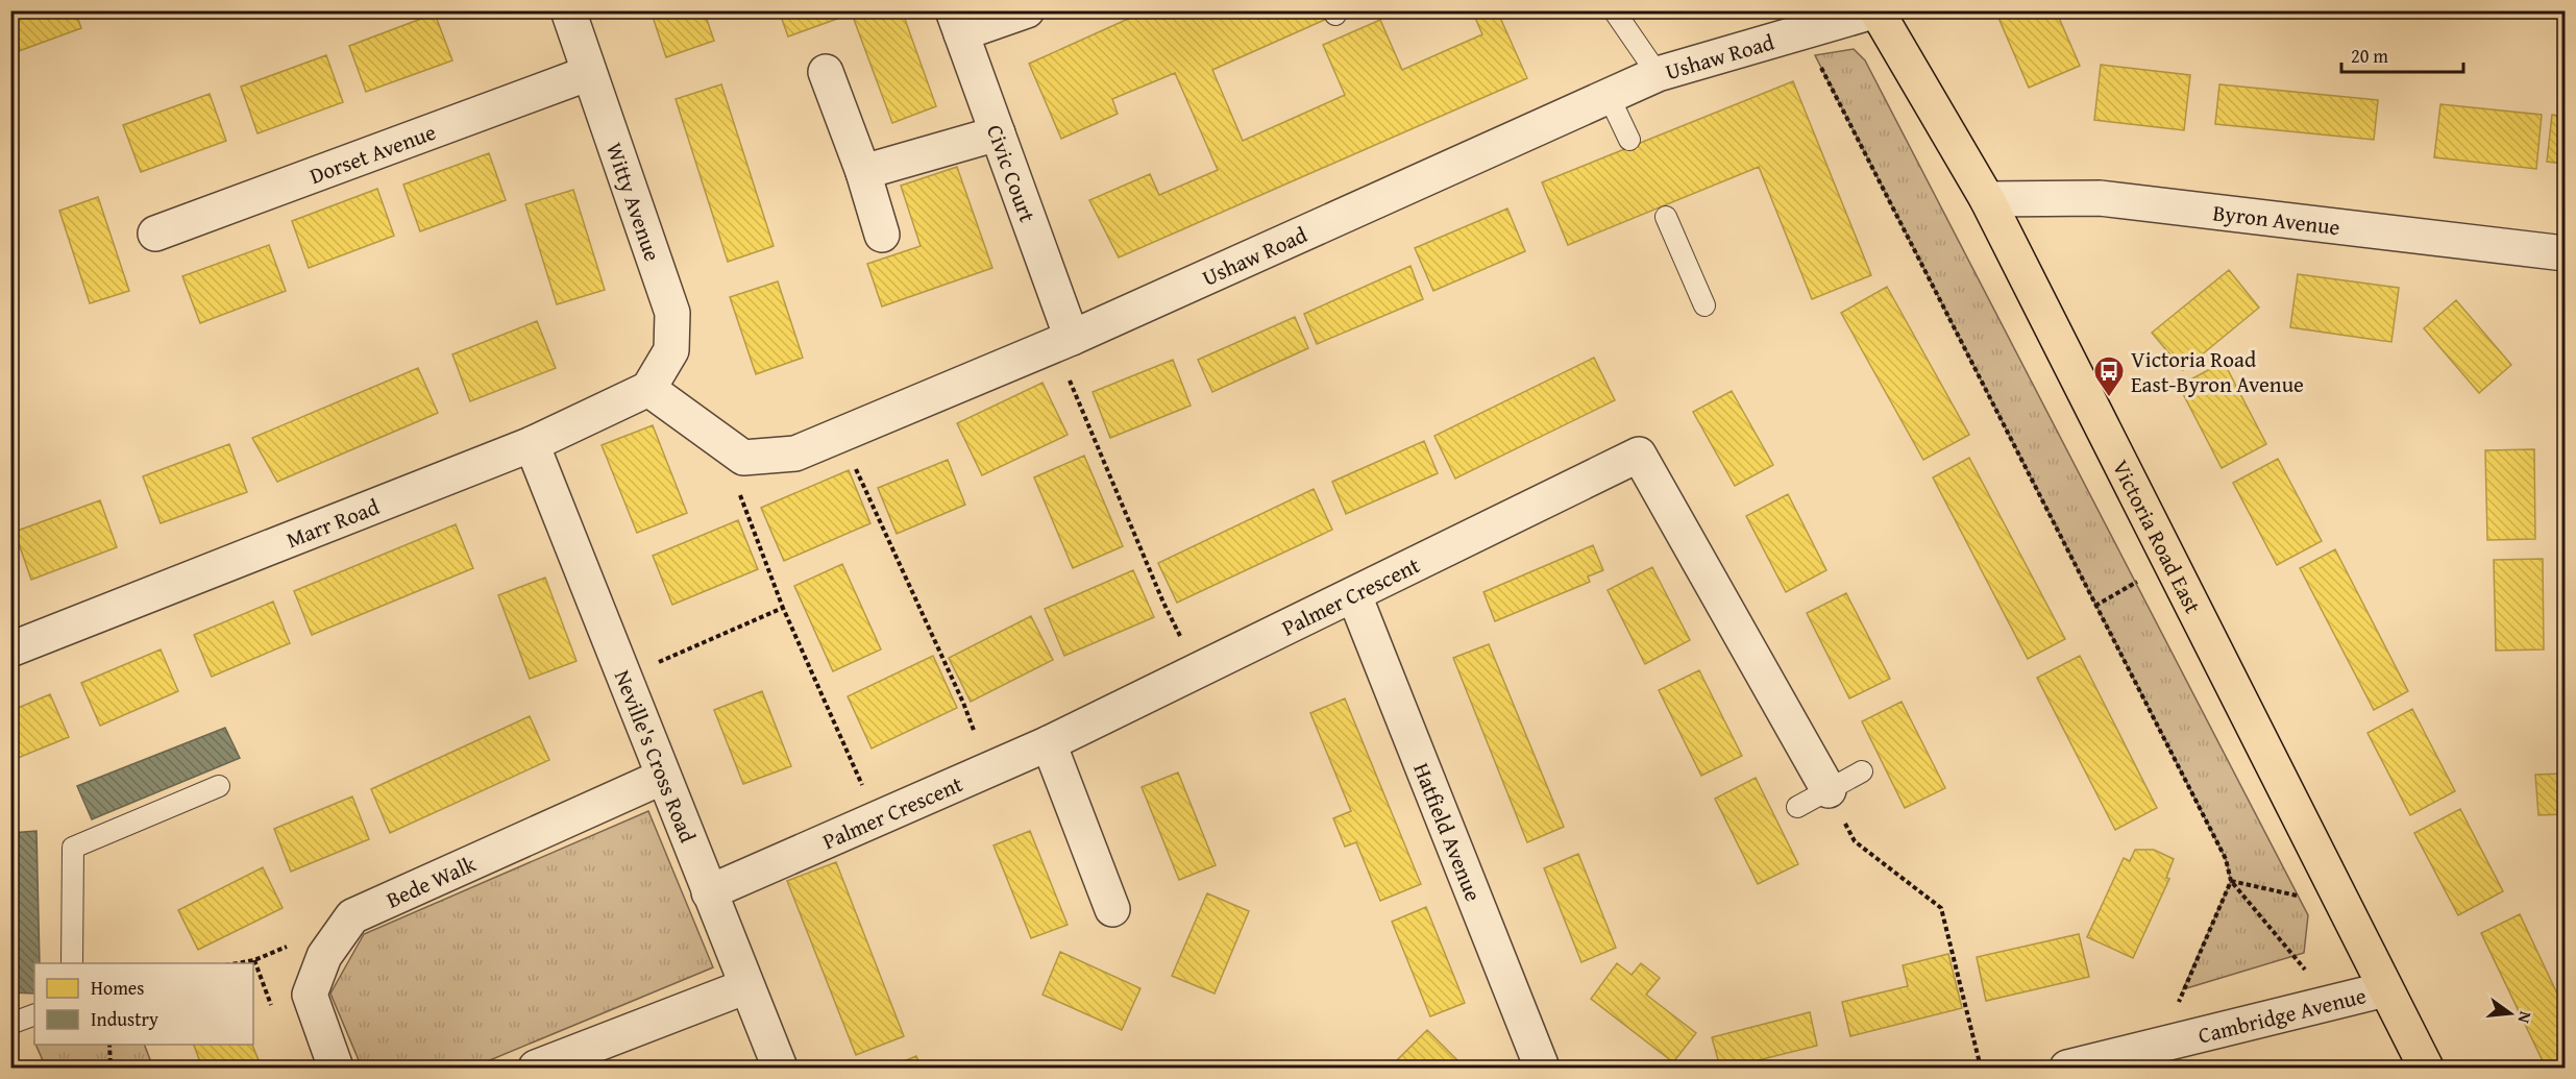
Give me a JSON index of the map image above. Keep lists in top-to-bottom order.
{
  "streets": {
    "main road": ["Victoria Road East"],
    "street": [
      "Ushaw Road",
      "Dorset Avenue",
      "Civic Court",
      "Witty Avenue",
      "Byron Avenue",
      "Marr Road",
      "Palmer Crescent",
      "Neville's Cross Road",
      "Hatfield Avenue",
      "Bede Walk",
      "Cambridge Avenue"
    ]
  },
  "crossings": [
    ["Ushaw Road", "Civic Court"],
    ["Ushaw Road", "Victoria Road East"],
    ["Dorset Avenue", "Witty Avenue"],
    ["Witty Avenue", "Marr Road"],
    ["Byron Avenue", "Victoria Road East"],
    ["Marr Road", "Neville's Cross Road"],
    ["Victoria Road East", "Cambridge Avenue"],
    ["Palmer Crescent", "Neville's Cross Road"],
    ["Palmer Crescent", "Hatfield Avenue"],
    ["Neville's Cross Road", "Bede Walk"]
  ],
  "places": {
    "bus stop": ["Victoria Road East-Byron Avenue"]
  },
  "legend": ["Homes", "Industry"],
  "scale_bar": "20 m",
  "north": "right"
}
